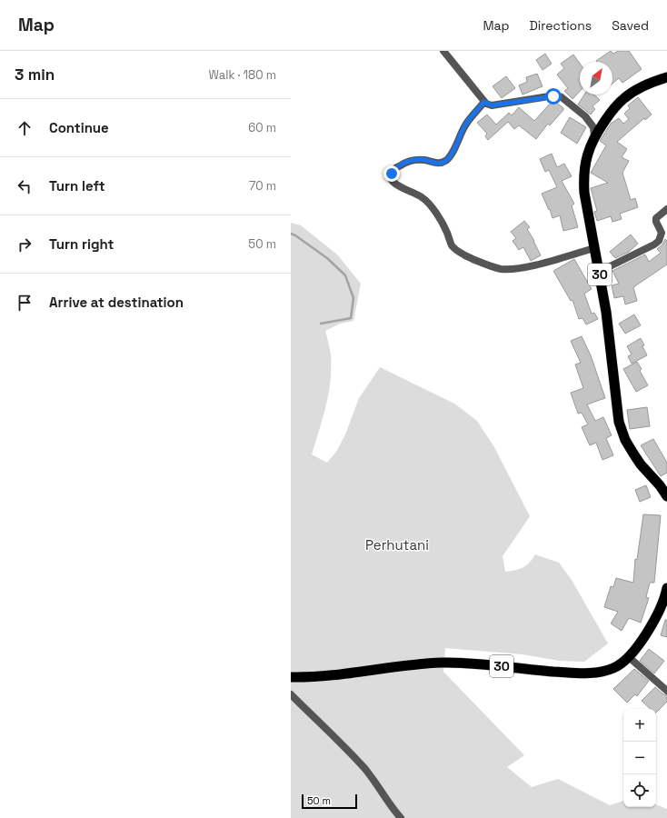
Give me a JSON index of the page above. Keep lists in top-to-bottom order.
{
  "streets": {
    "highway": ["30"]
  },
  "parks": ["Perhutani"],
  "scale_bar": "50 m",
  "north": "top right",
  "page": {
    "header": "Map",
    "nav": ["Map", "Directions", "Saved"],
    "heading": ["3 min", "Walk · 180 m"],
    "list": [
      ["Continue", "60 m"],
      ["Turn left", "70 m"],
      ["Turn right", "50 m"],
      "Arrive at destination"
    ],
    "map_buttons": ["+", "−"],
    "scale": "50 m"
  }
}
